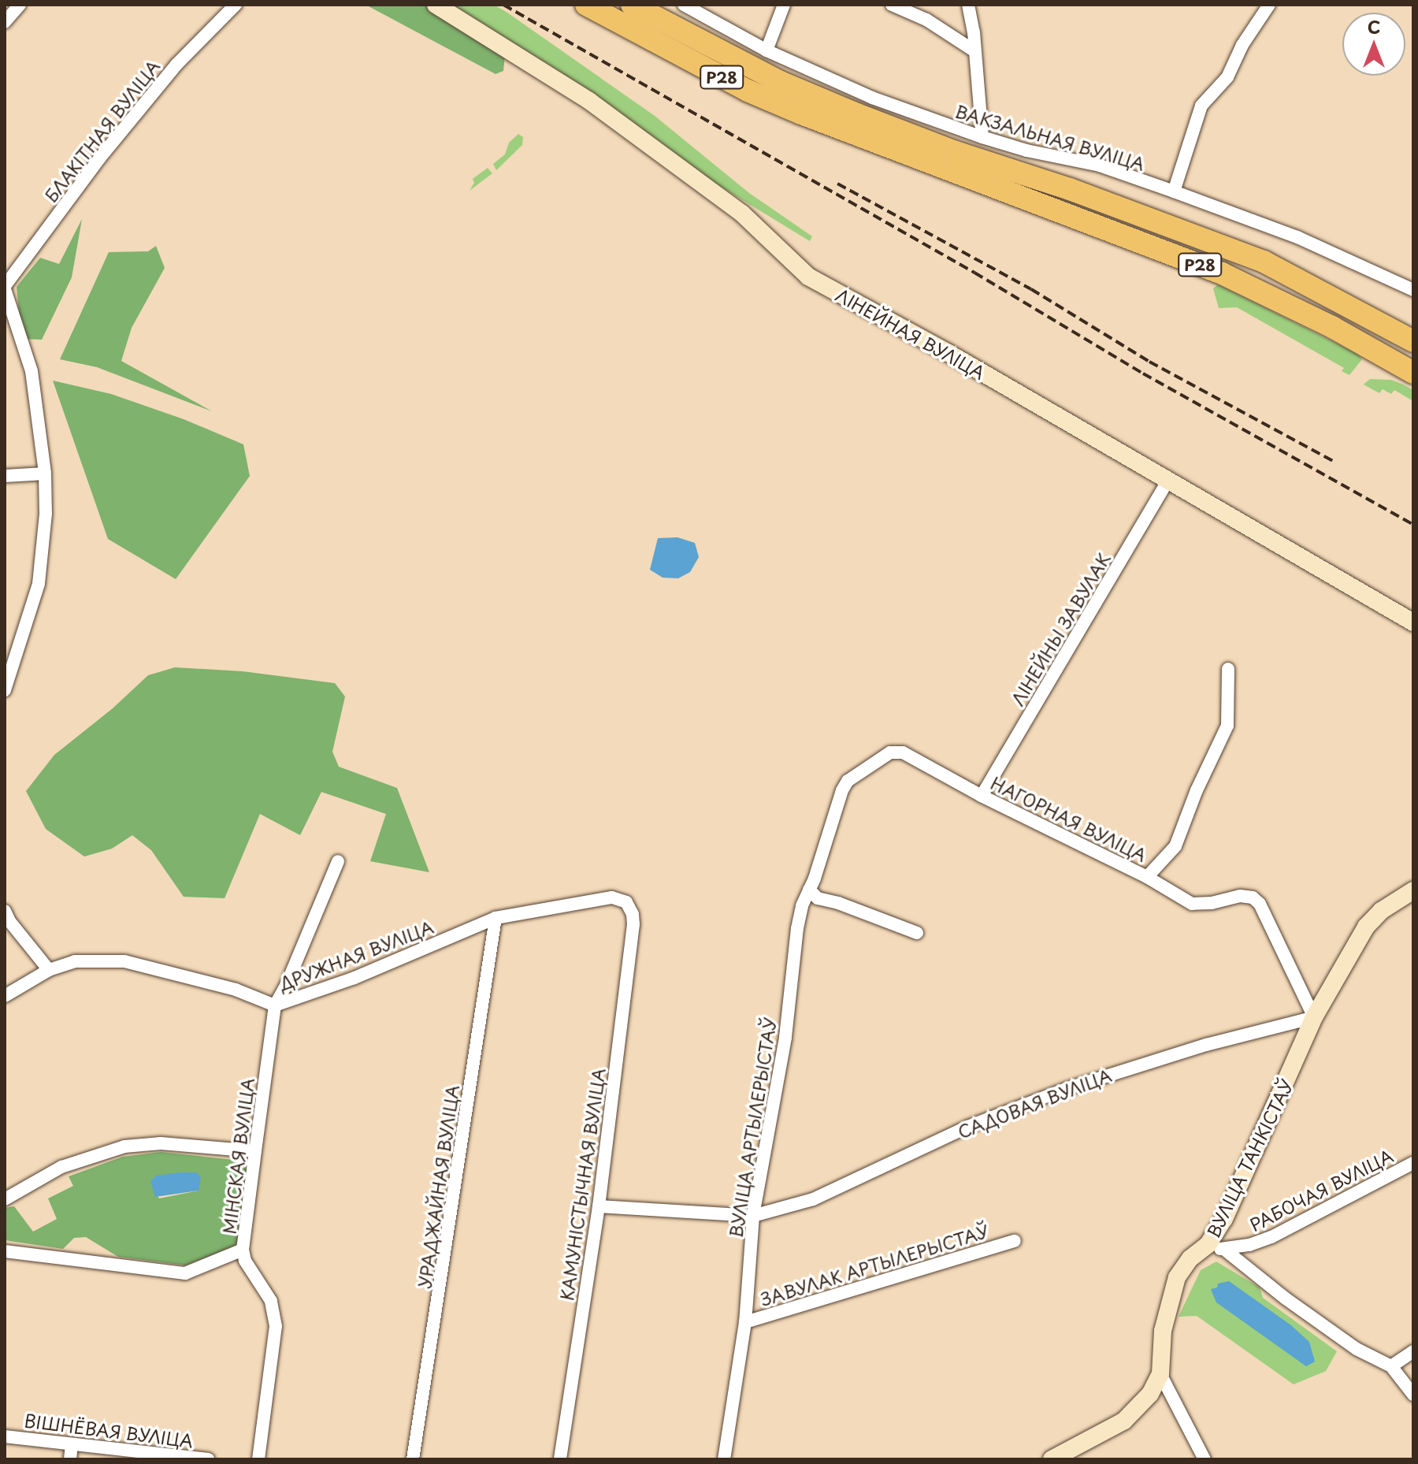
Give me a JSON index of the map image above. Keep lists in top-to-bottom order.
{
  "streets": {
    "highway": ["Р28"],
    "street": [
      "БЛАКІТНАЯ ВУЛІЦА",
      "ВАКЗАЛЬНАЯ ВУЛІЦА",
      "ЛІНЕЙНАЯ ВУЛІЦА",
      "ЛІНЕЙНЫ ЗАВУЛАК",
      "НАГОРНАЯ ВУЛІЦА",
      "ДРУЖНАЯ ВУЛІЦА",
      "САДОВАЯ ВУЛІЦА",
      "ВУЛІЦА АРТЫЛЕРЫСТАЎ",
      "МІНСКАЯ ВУЛІЦА",
      "ВУЛІЦА ТАНКІСТАЎ",
      "КАМУНІСТЫЧНАЯ ВУЛІЦА",
      "УРАДЖАЙНАЯ ВУЛІЦА",
      "РАБОЧАЯ ВУЛІЦА",
      "ЗАВУЛАК АРТЫЛЕРЫСТАЎ",
      "ВІШНЁВАЯ ВУЛІЦА"
    ]
  },
  "crossings": [
    ["ЛІНЕЙНАЯ ВУЛІЦА", "ЛІНЕЙНЫ ЗАВУЛАК"],
    ["ЛІНЕЙНЫ ЗАВУЛАК", "НАГОРНАЯ ВУЛІЦА"],
    ["НАГОРНАЯ ВУЛІЦА", "САДОВАЯ ВУЛІЦА"],
    ["НАГОРНАЯ ВУЛІЦА", "ВУЛІЦА АРТЫЛЕРЫСТАЎ"],
    ["НАГОРНАЯ ВУЛІЦА", "ВУЛІЦА ТАНКІСТАЎ"],
    ["ДРУЖНАЯ ВУЛІЦА", "МІНСКАЯ ВУЛІЦА"],
    ["ДРУЖНАЯ ВУЛІЦА", "КАМУНІСТЫЧНАЯ ВУЛІЦА"],
    ["ДРУЖНАЯ ВУЛІЦА", "УРАДЖАЙНАЯ ВУЛІЦА"],
    ["САДОВАЯ ВУЛІЦА", "ВУЛІЦА АРТЫЛЕРЫСТАЎ"],
    ["САДОВАЯ ВУЛІЦА", "ВУЛІЦА ТАНКІСТАЎ"],
    ["САДОВАЯ ВУЛІЦА", "КАМУНІСТЫЧНАЯ ВУЛІЦА"],
    ["ВУЛІЦА АРТЫЛЕРЫСТАЎ", "ЗАВУЛАК АРТЫЛЕРЫСТАЎ"]
  ],
  "north": "top"
}
